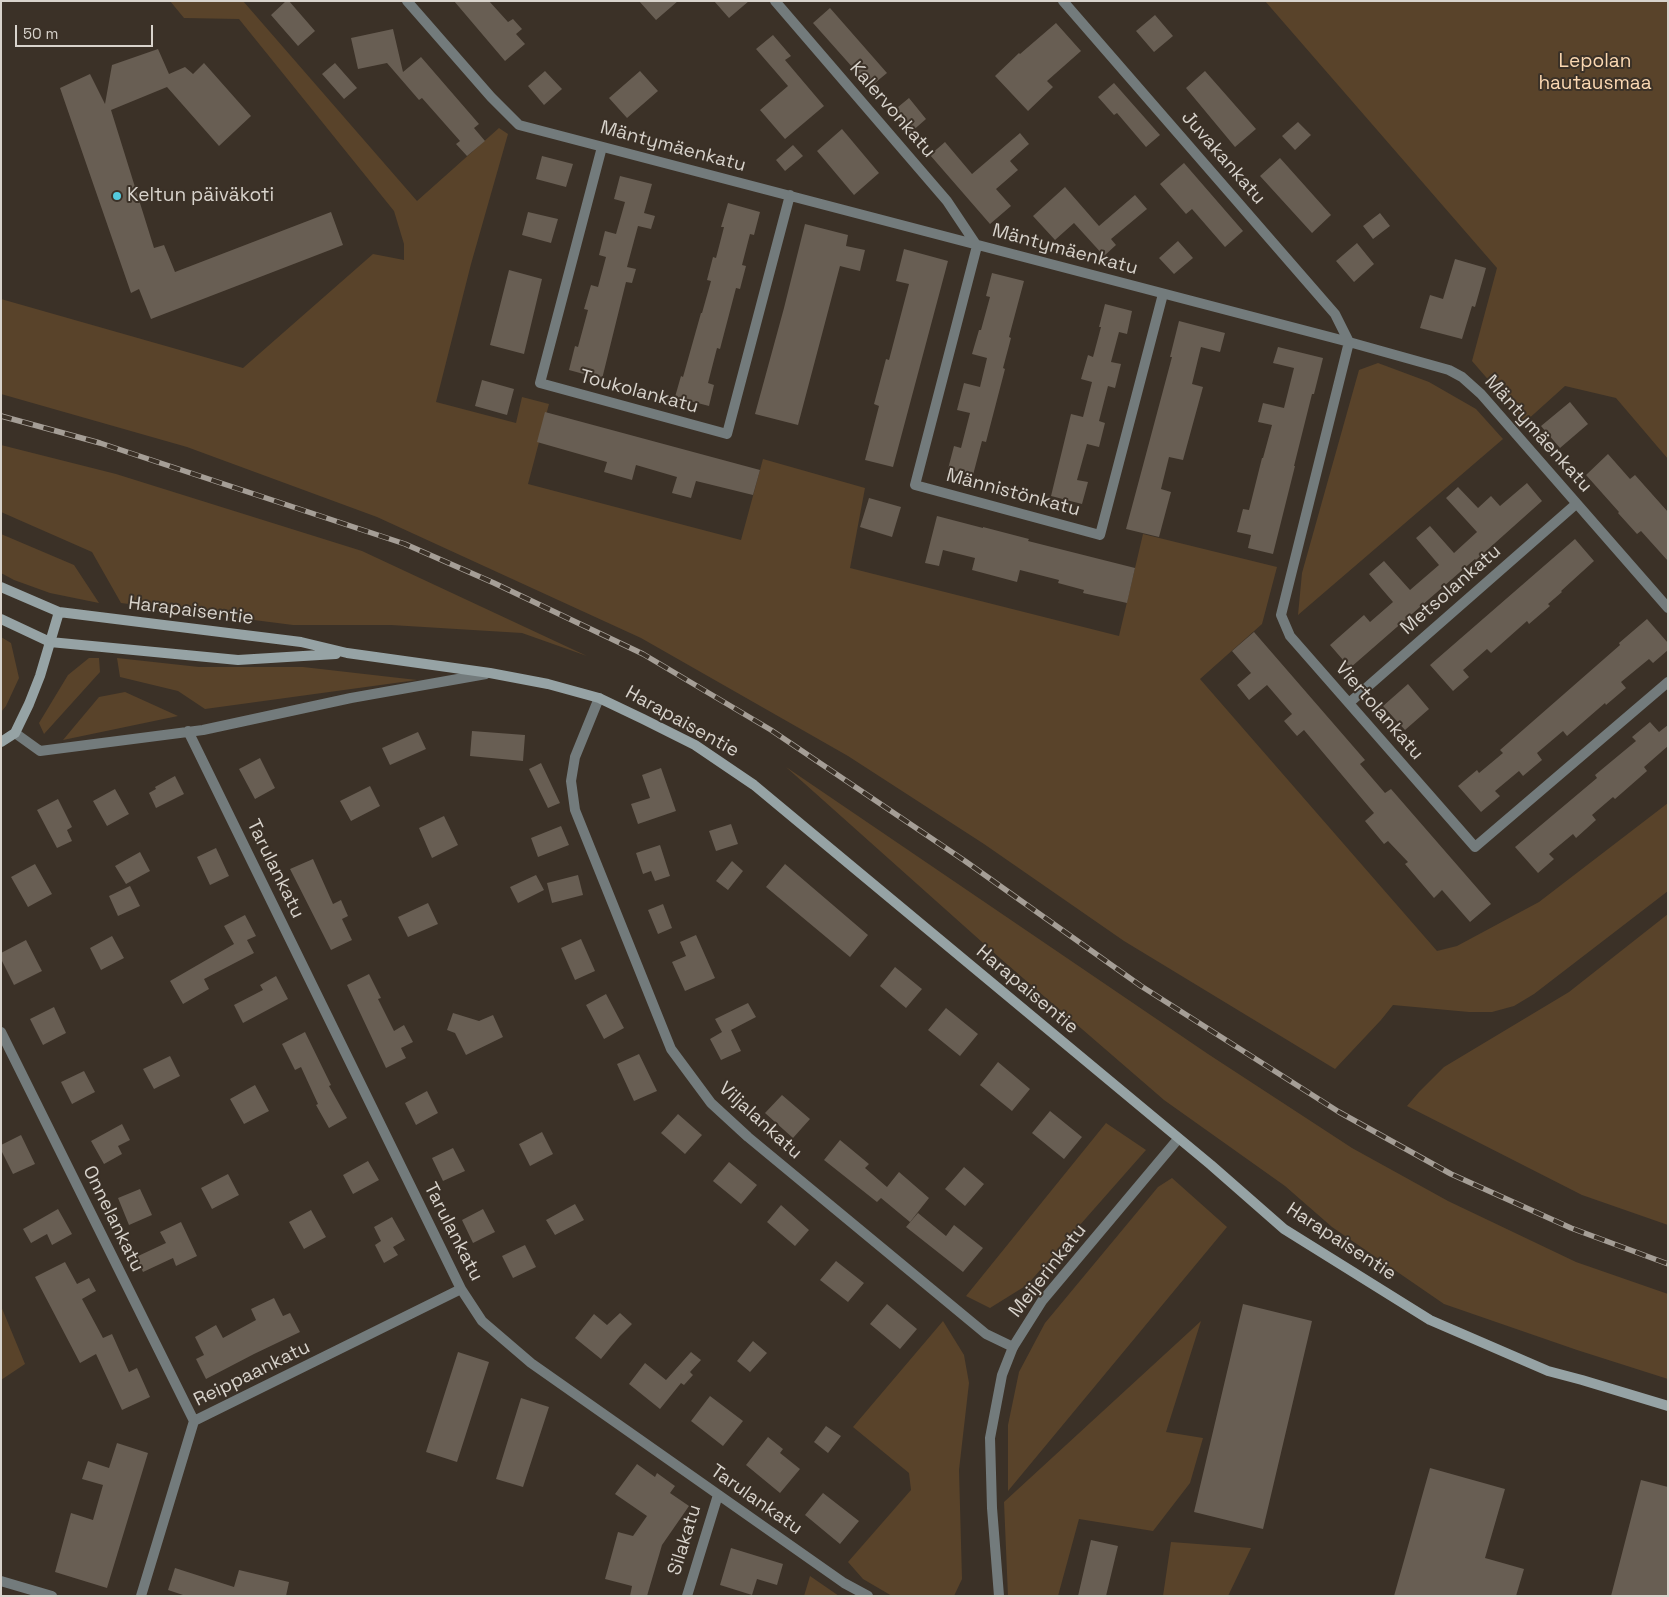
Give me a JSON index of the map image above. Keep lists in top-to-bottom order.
{
  "streets": {
    "main road": ["Harapaisentie"],
    "street": [
      "Kalervonkatu",
      "Mäntymäenkatu",
      "Juvakankatu",
      "Toukolankatu",
      "Männistönkatu",
      "Metsolankatu",
      "Viertolankatu",
      "Tarulankatu",
      "Viljalankatu",
      "Onnelankatu",
      "Meijerinkatu",
      "Reippaankatu",
      "Silakatu"
    ]
  },
  "crossings": [
    ["Kalervonkatu", "Mäntymäenkatu"],
    ["Kalervonkatu", "Männistönkatu"],
    ["Mäntymäenkatu", "Juvakankatu"],
    ["Mäntymäenkatu", "Toukolankatu"],
    ["Mäntymäenkatu", "Männistönkatu"],
    ["Mäntymäenkatu", "Metsolankatu"],
    ["Mäntymäenkatu", "Viertolankatu"],
    ["Juvakankatu", "Viertolankatu"],
    ["Metsolankatu", "Viertolankatu"],
    ["Harapaisentie", "Viljalankatu"],
    ["Harapaisentie", "Meijerinkatu"],
    ["Tarulankatu", "Reippaankatu"],
    ["Tarulankatu", "Silakatu"],
    ["Viljalankatu", "Meijerinkatu"],
    ["Onnelankatu", "Reippaankatu"]
  ],
  "parks": ["Lepolan hautausmaa"],
  "places": ["Keltun päiväkoti"],
  "scale_bar": "50 m"
}
